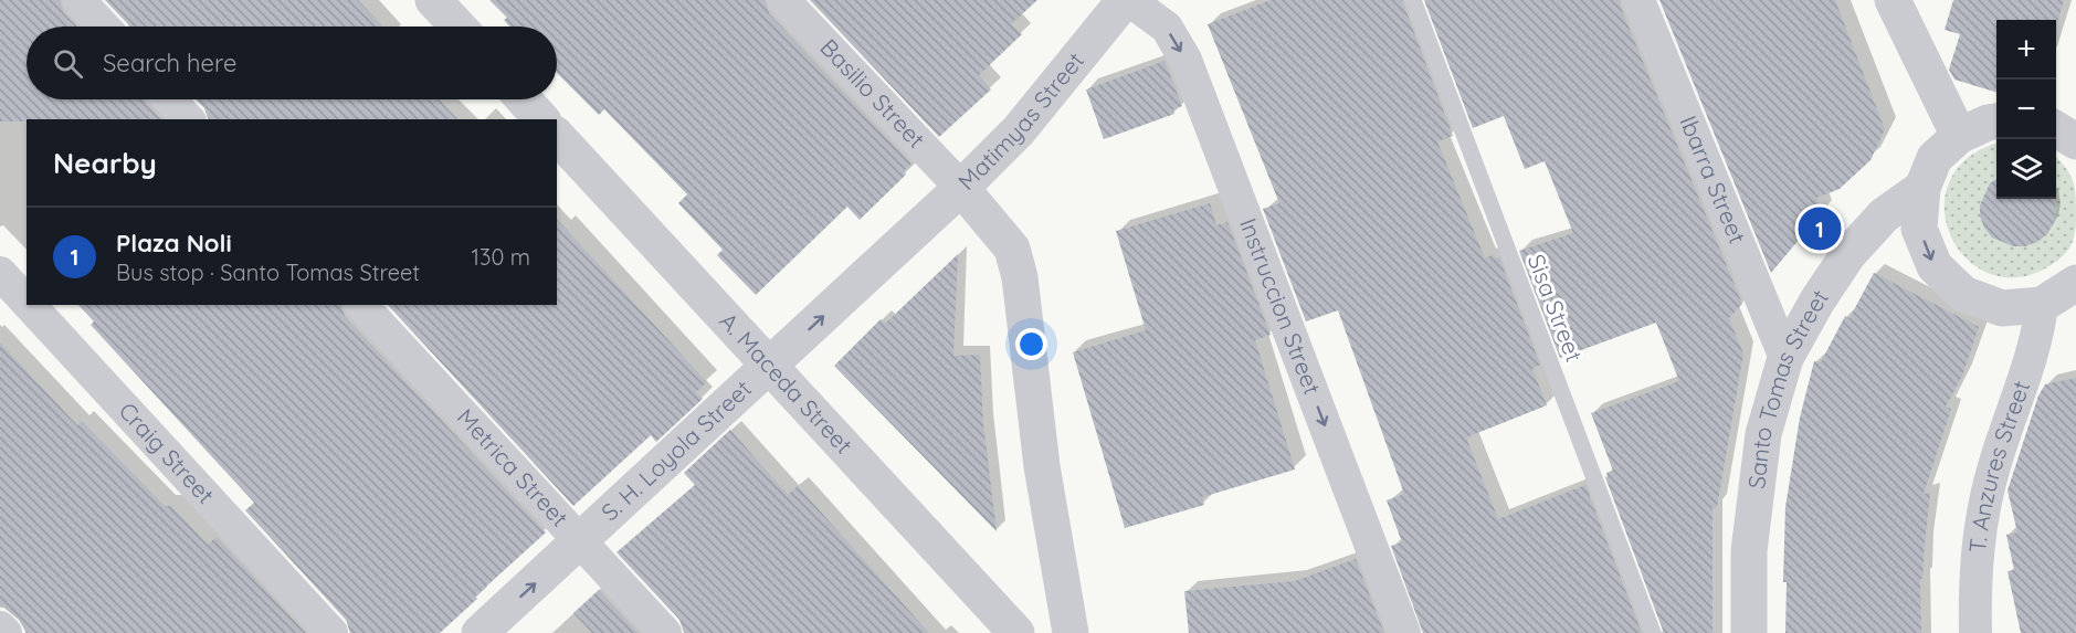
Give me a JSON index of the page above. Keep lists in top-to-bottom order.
{
  "streets": {
    "street": [
      "Basilio Street",
      "Matimyas Street",
      "Ibarra Street",
      "Instruccion Street",
      "A. Maceda Street",
      "Santo Tomas Street",
      "S. H. Loyola Street",
      "Craig Street",
      "T. Anzures Street",
      "Metrica Street"
    ],
    "lane": ["Sisa Street"]
  },
  "crossings": [
    ["Basilio Street", "Matimyas Street"],
    ["Basilio Street", "S. H. Loyola Street"],
    ["Matimyas Street", "Instruccion Street"],
    ["Matimyas Street", "S. H. Loyola Street"],
    ["Ibarra Street", "Santo Tomas Street"],
    ["A. Maceda Street", "S. H. Loyola Street"],
    ["S. H. Loyola Street", "Metrica Street"]
  ],
  "one_way": ["Instruccion Street", "S. H. Loyola Street"],
  "page": {
    "map_buttons": ["+", "−"],
    "search": "Search here",
    "heading": "Nearby",
    "pins": "1",
    "list": [
      {
        "mark": "1",
        "name": "Plaza Noli",
        "note": "Bus stop · Santo Tomas Street",
        "value": "130 m"
      }
    ]
  }
}
